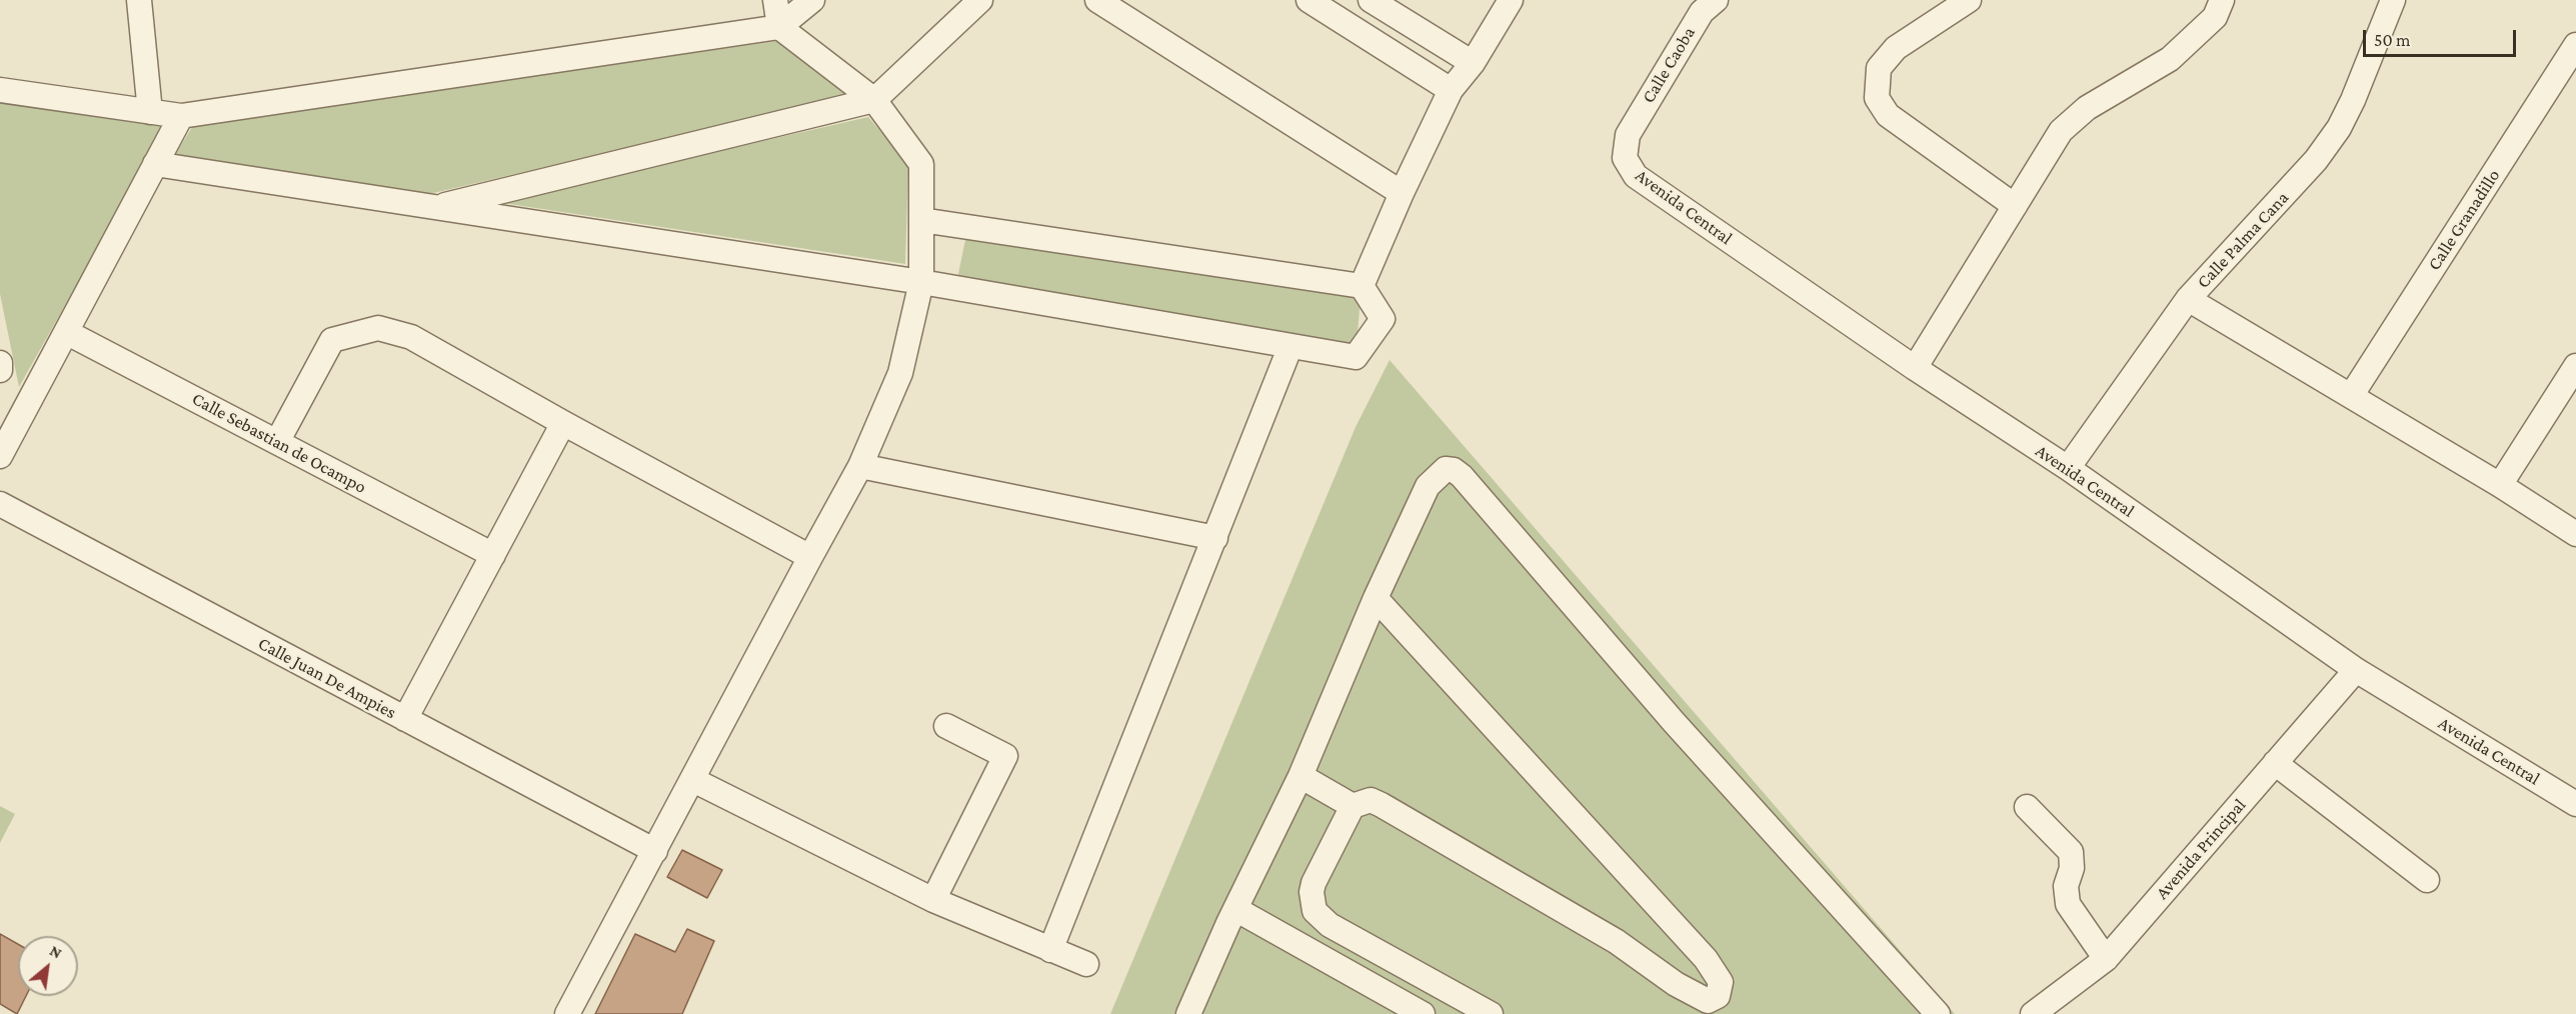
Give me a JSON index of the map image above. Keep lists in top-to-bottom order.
{
  "streets": {
    "street": [
      "Calle Caoba",
      "Avenida Central",
      "Calle Granadillo",
      "Calle Palma Cana",
      "Calle Sebastian de Ocampo",
      "Calle Juan De Ampies",
      "Avenida Principal"
    ]
  },
  "crossings": [
    ["Calle Caoba", "Avenida Central"],
    ["Avenida Central", "Calle Palma Cana"],
    ["Avenida Central", "Avenida Principal"]
  ],
  "scale_bar": "50 m",
  "north": "top right"
}
